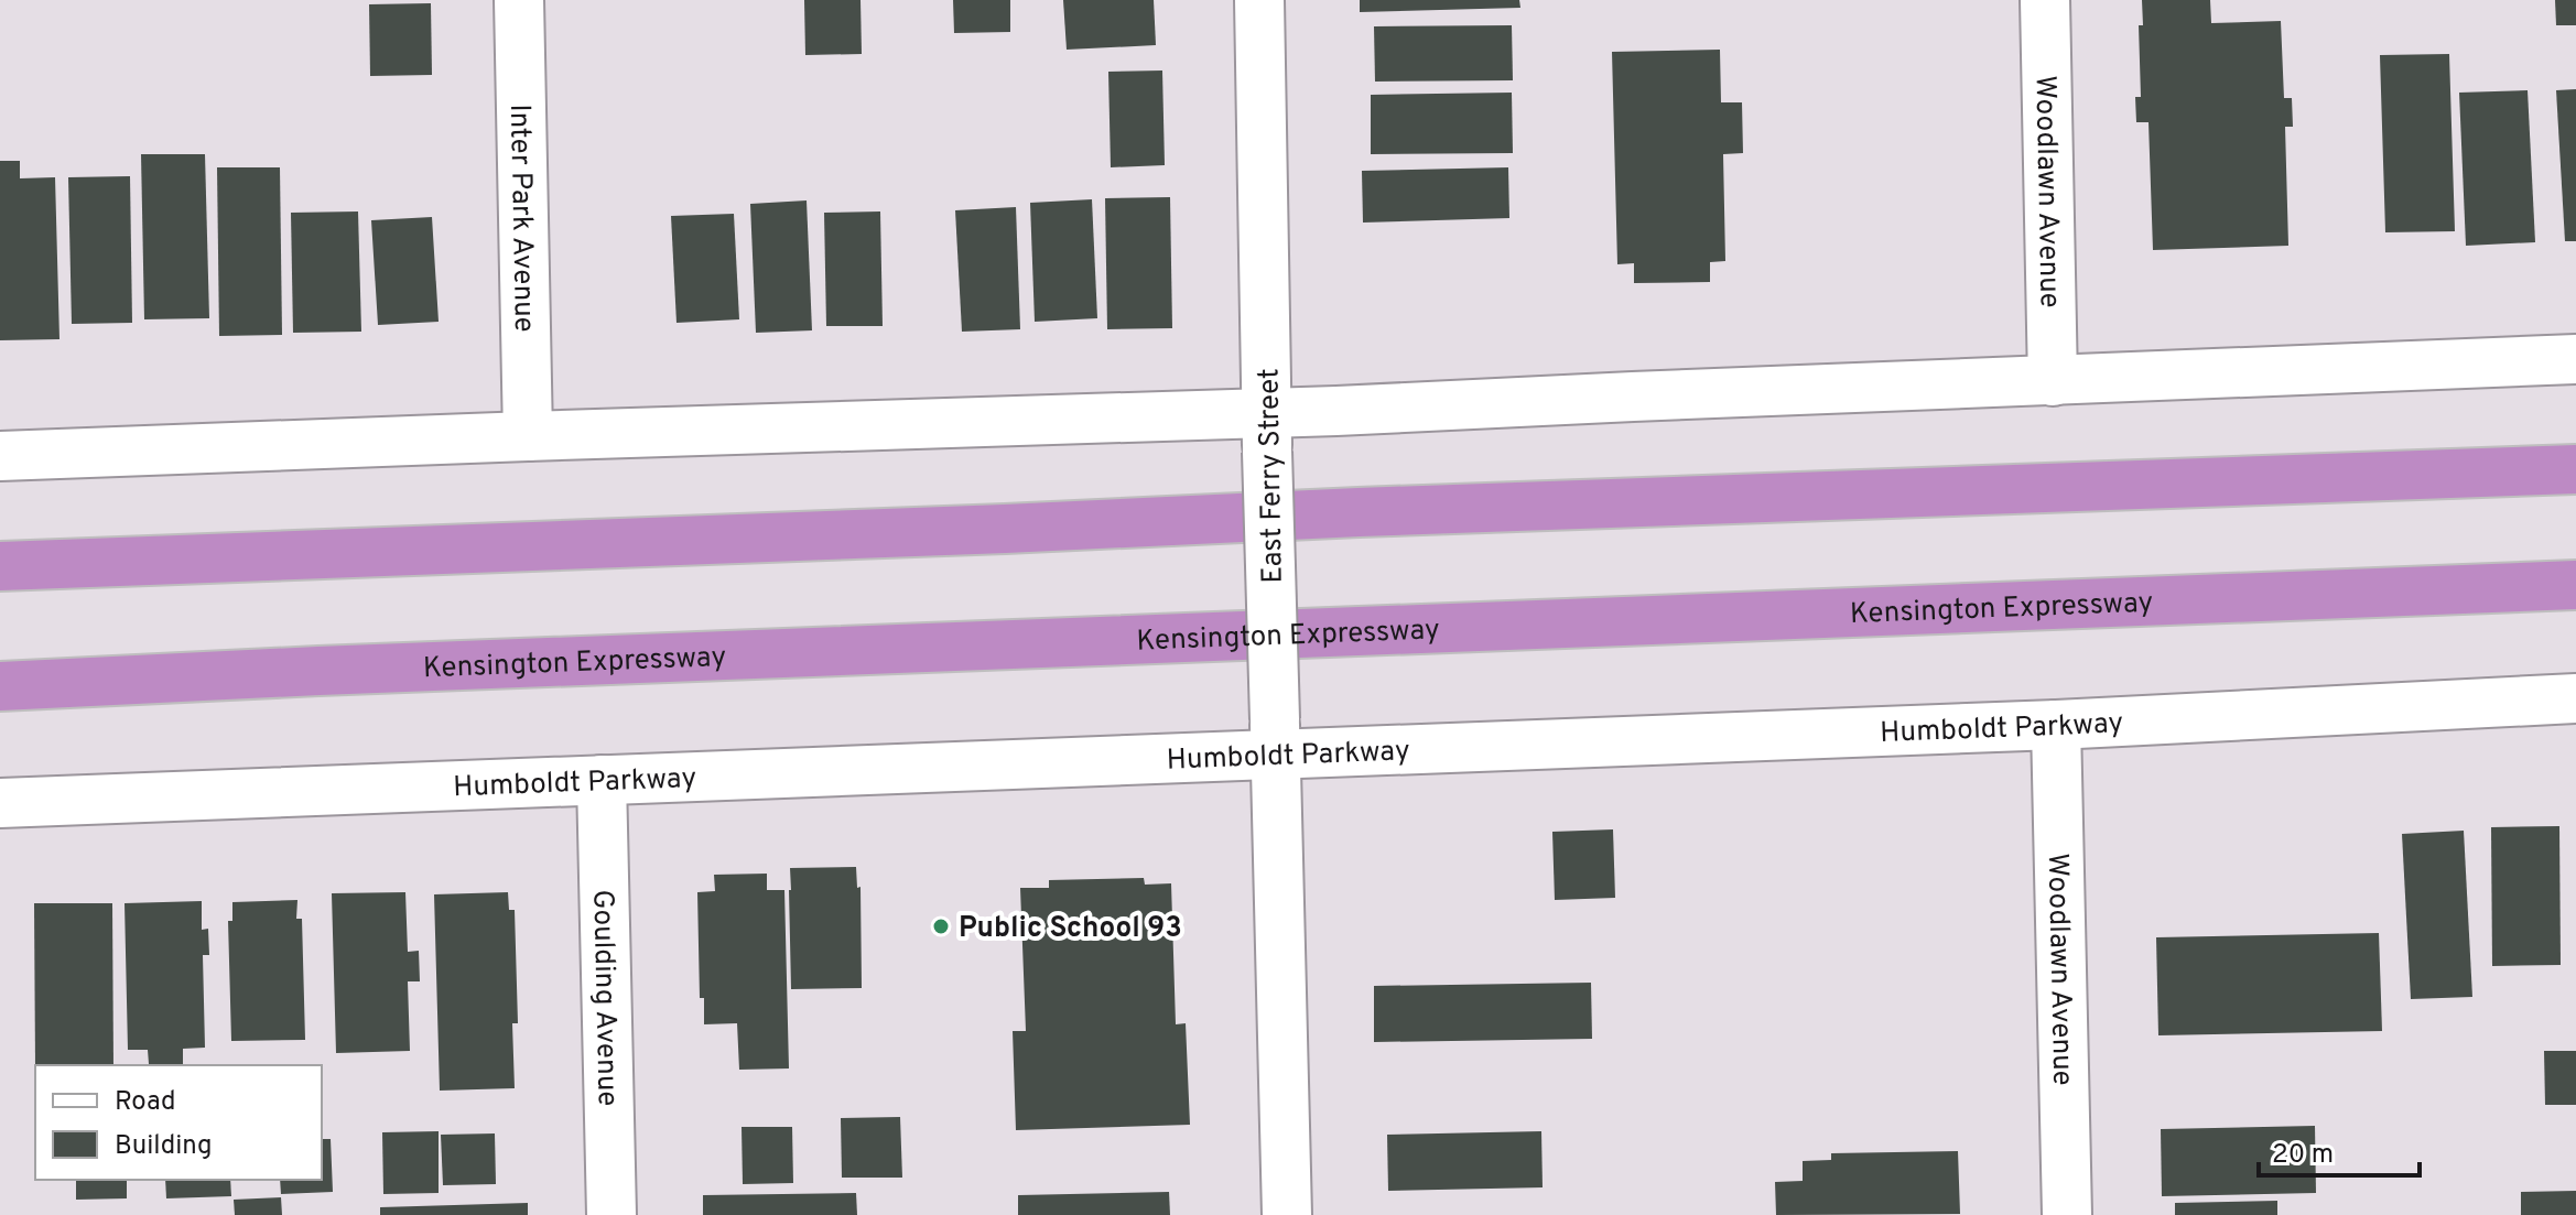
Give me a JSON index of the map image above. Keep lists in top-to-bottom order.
{
  "streets": {
    "highway": ["Kensington Expressway"],
    "street": [
      "Woodlawn Avenue",
      "Inter Park Avenue",
      "East Ferry Street",
      "Humboldt Parkway",
      "Goulding Avenue"
    ]
  },
  "crossings": [
    ["Woodlawn Avenue", "Humboldt Parkway"],
    ["East Ferry Street", "Humboldt Parkway"],
    ["Humboldt Parkway", "Goulding Avenue"]
  ],
  "places": ["Public School 93"],
  "legend": ["Road", "Building"],
  "scale_bar": "20 m"
}
